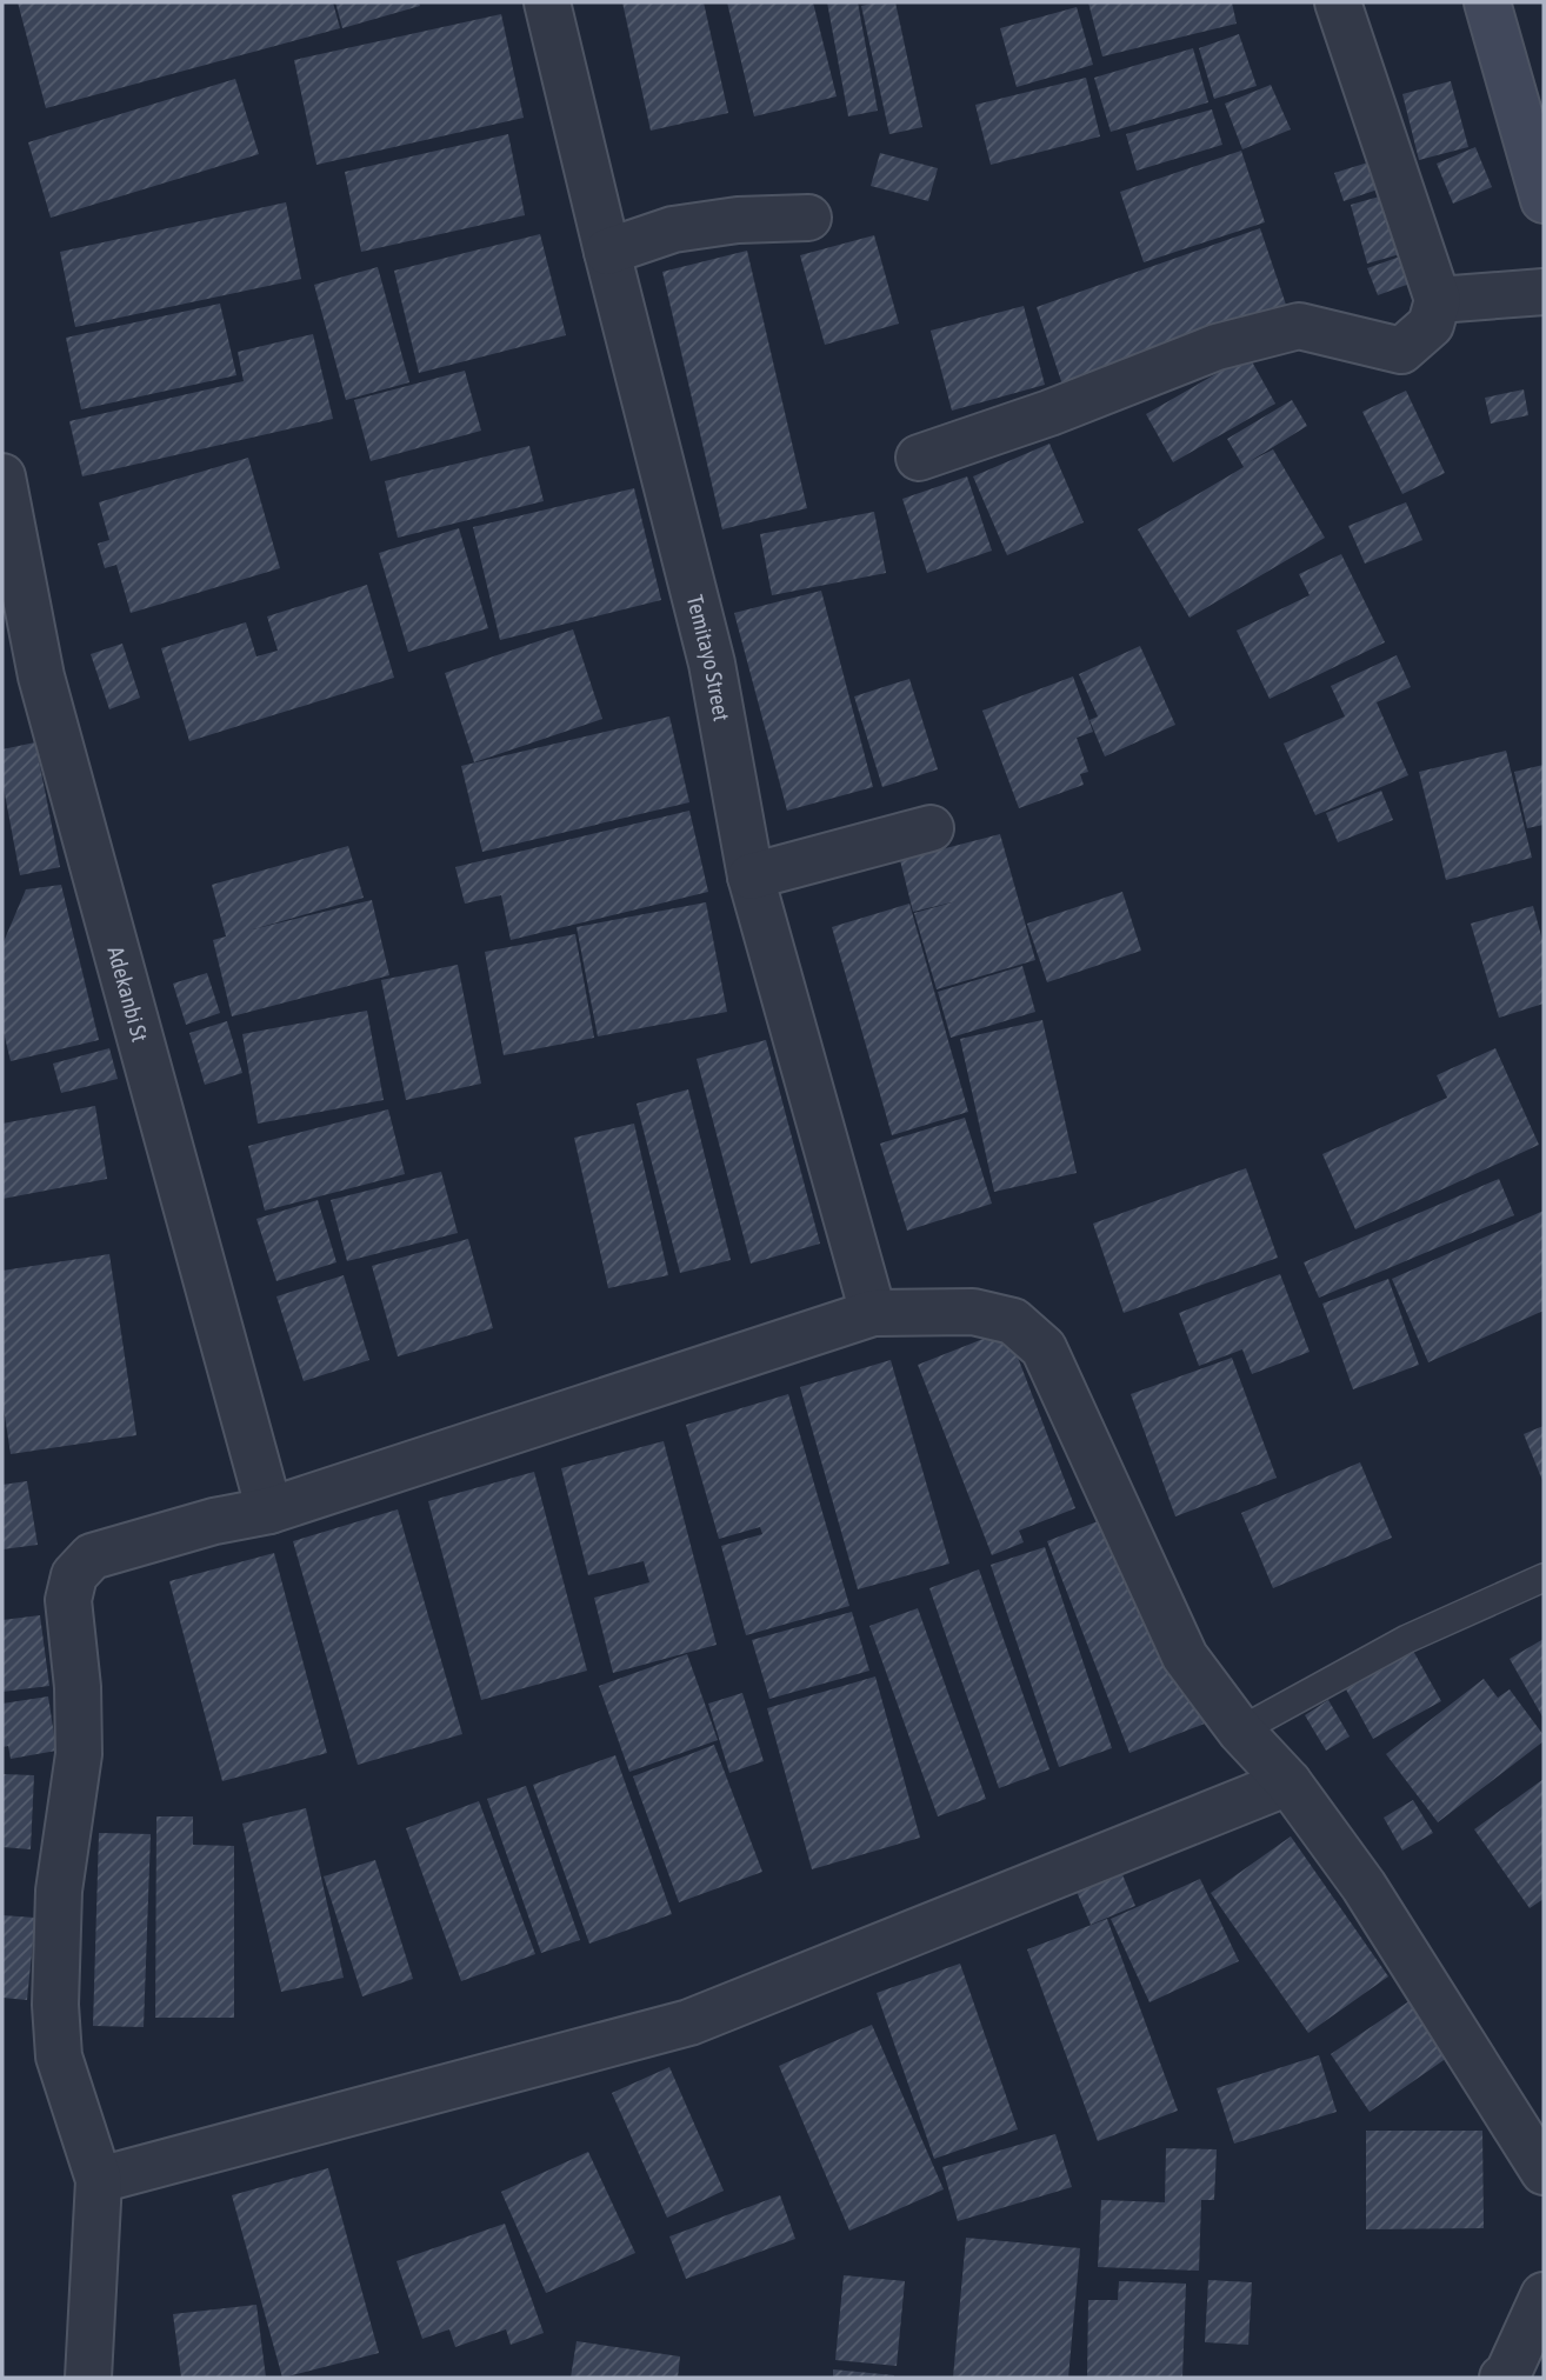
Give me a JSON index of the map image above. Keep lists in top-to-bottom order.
{
  "streets": {
    "street": ["Temitayo Street", "Adekanbi St"]
  }
}
